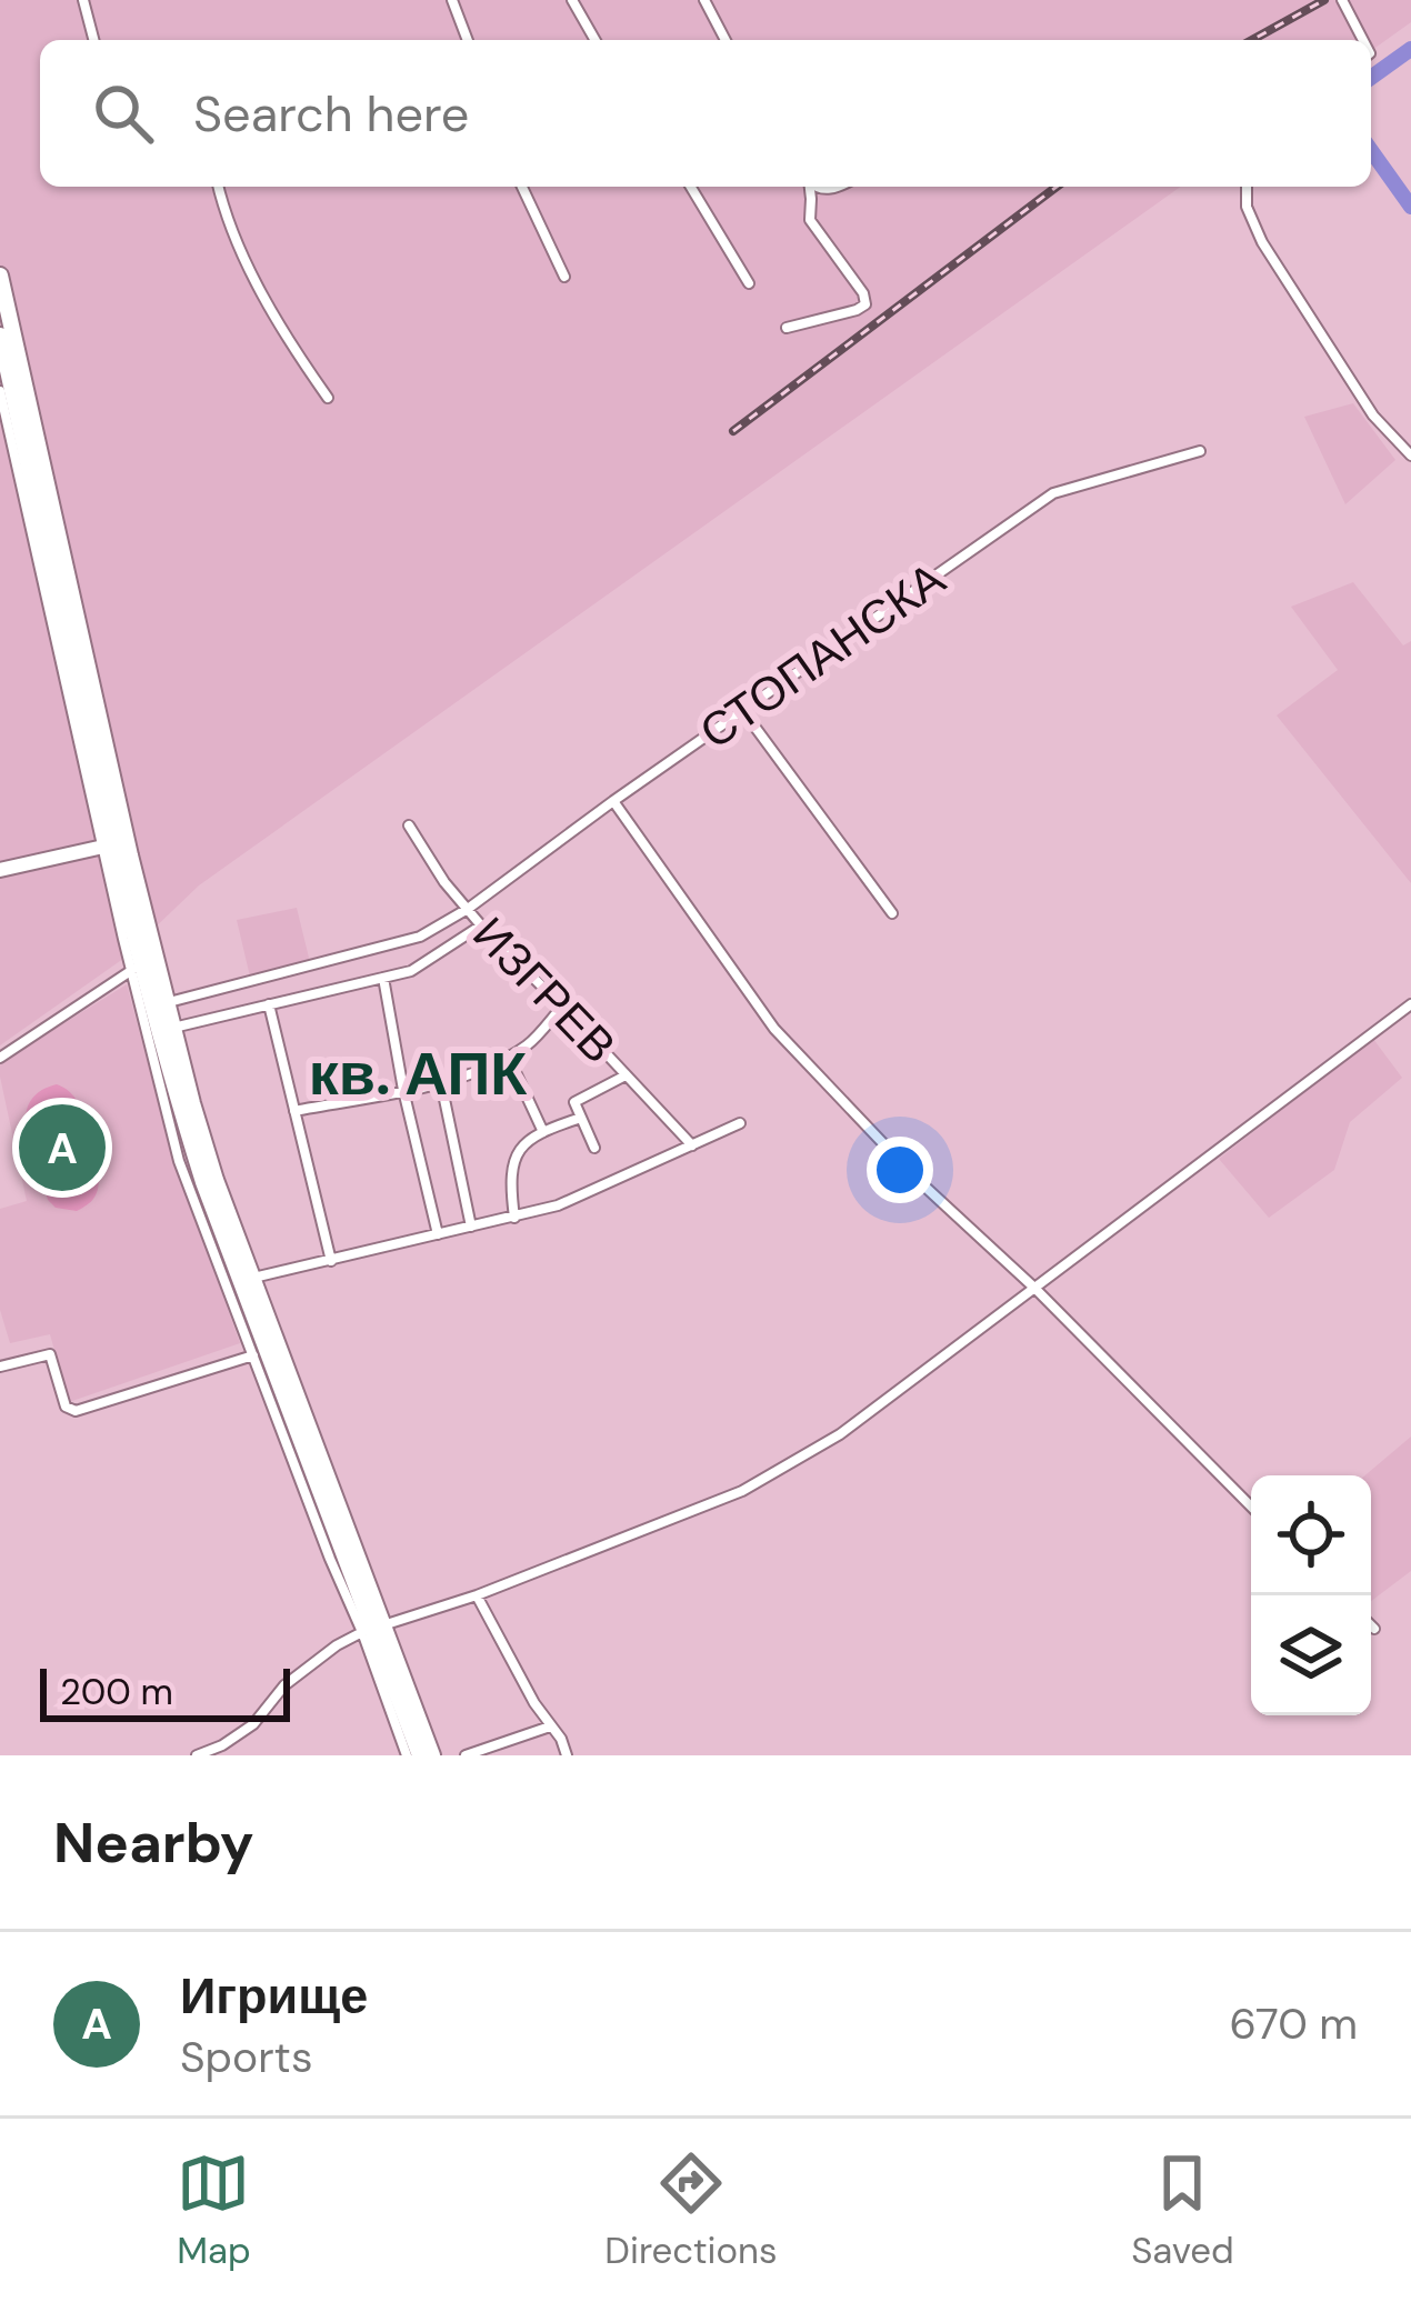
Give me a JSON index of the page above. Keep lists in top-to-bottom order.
{
  "streets": {
    "street": ["СТОПАНСКА", "ИЗГРЕВ"]
  },
  "crossings": [
    ["СТОПАНСКА", "ИЗГРЕВ"]
  ],
  "districts": ["кв. АПК"],
  "scale_bar": "200 m",
  "page": {
    "search": "Search here",
    "pins": "A",
    "scale": "200 m",
    "heading": "Nearby",
    "list": [
      {
        "mark": "A",
        "name": "Игрище",
        "note": "Sports",
        "value": "670 m"
      }
    ],
    "nav": ["Map", "Directions", "Saved"]
  }
}
